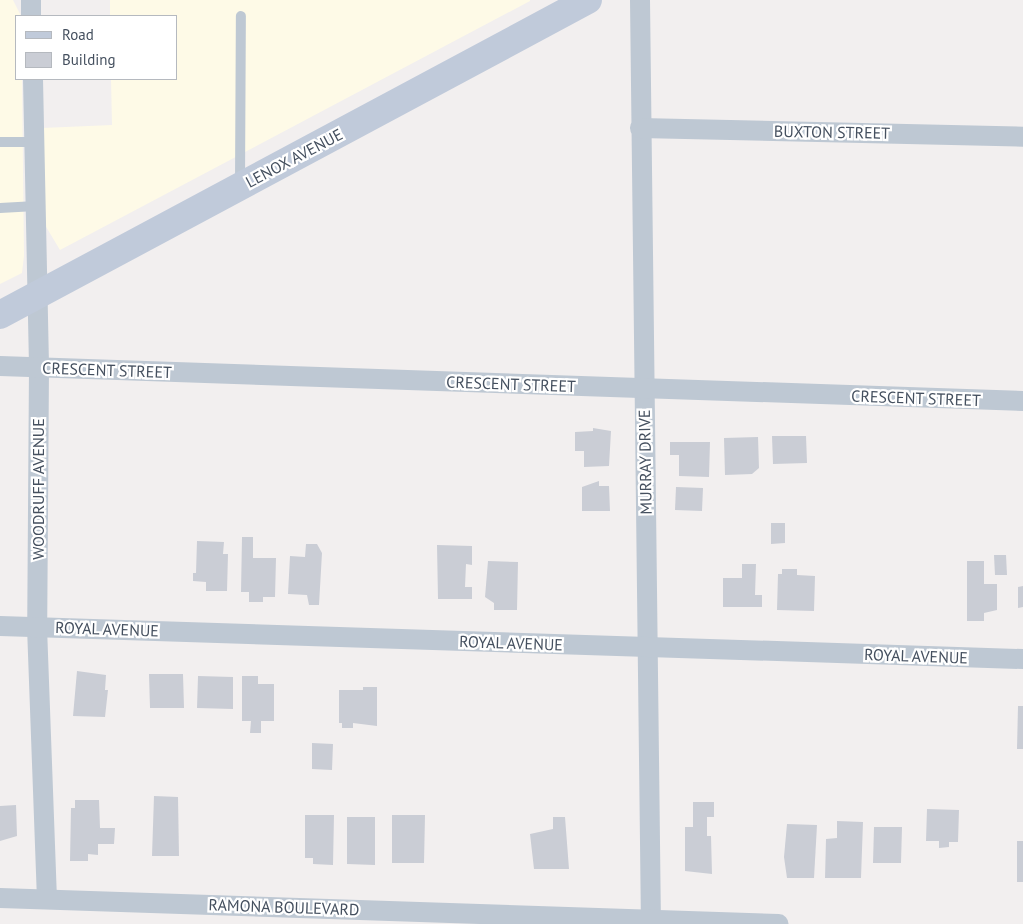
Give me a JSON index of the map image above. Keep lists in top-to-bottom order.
{
  "streets": {
    "main road": ["LENOX AVENUE"],
    "street": [
      "BUXTON STREET",
      "CRESCENT STREET",
      "MURRAY DRIVE",
      "WOODRUFF AVENUE",
      "ROYAL AVENUE",
      "RAMONA BOULEVARD"
    ]
  },
  "crossings": [
    ["BUXTON STREET", "MURRAY DRIVE"],
    ["LENOX AVENUE", "WOODRUFF AVENUE"],
    ["CRESCENT STREET", "MURRAY DRIVE"],
    ["CRESCENT STREET", "WOODRUFF AVENUE"],
    ["MURRAY DRIVE", "ROYAL AVENUE"],
    ["MURRAY DRIVE", "RAMONA BOULEVARD"],
    ["WOODRUFF AVENUE", "ROYAL AVENUE"],
    ["WOODRUFF AVENUE", "RAMONA BOULEVARD"]
  ],
  "legend": ["Road", "Building"]
}
